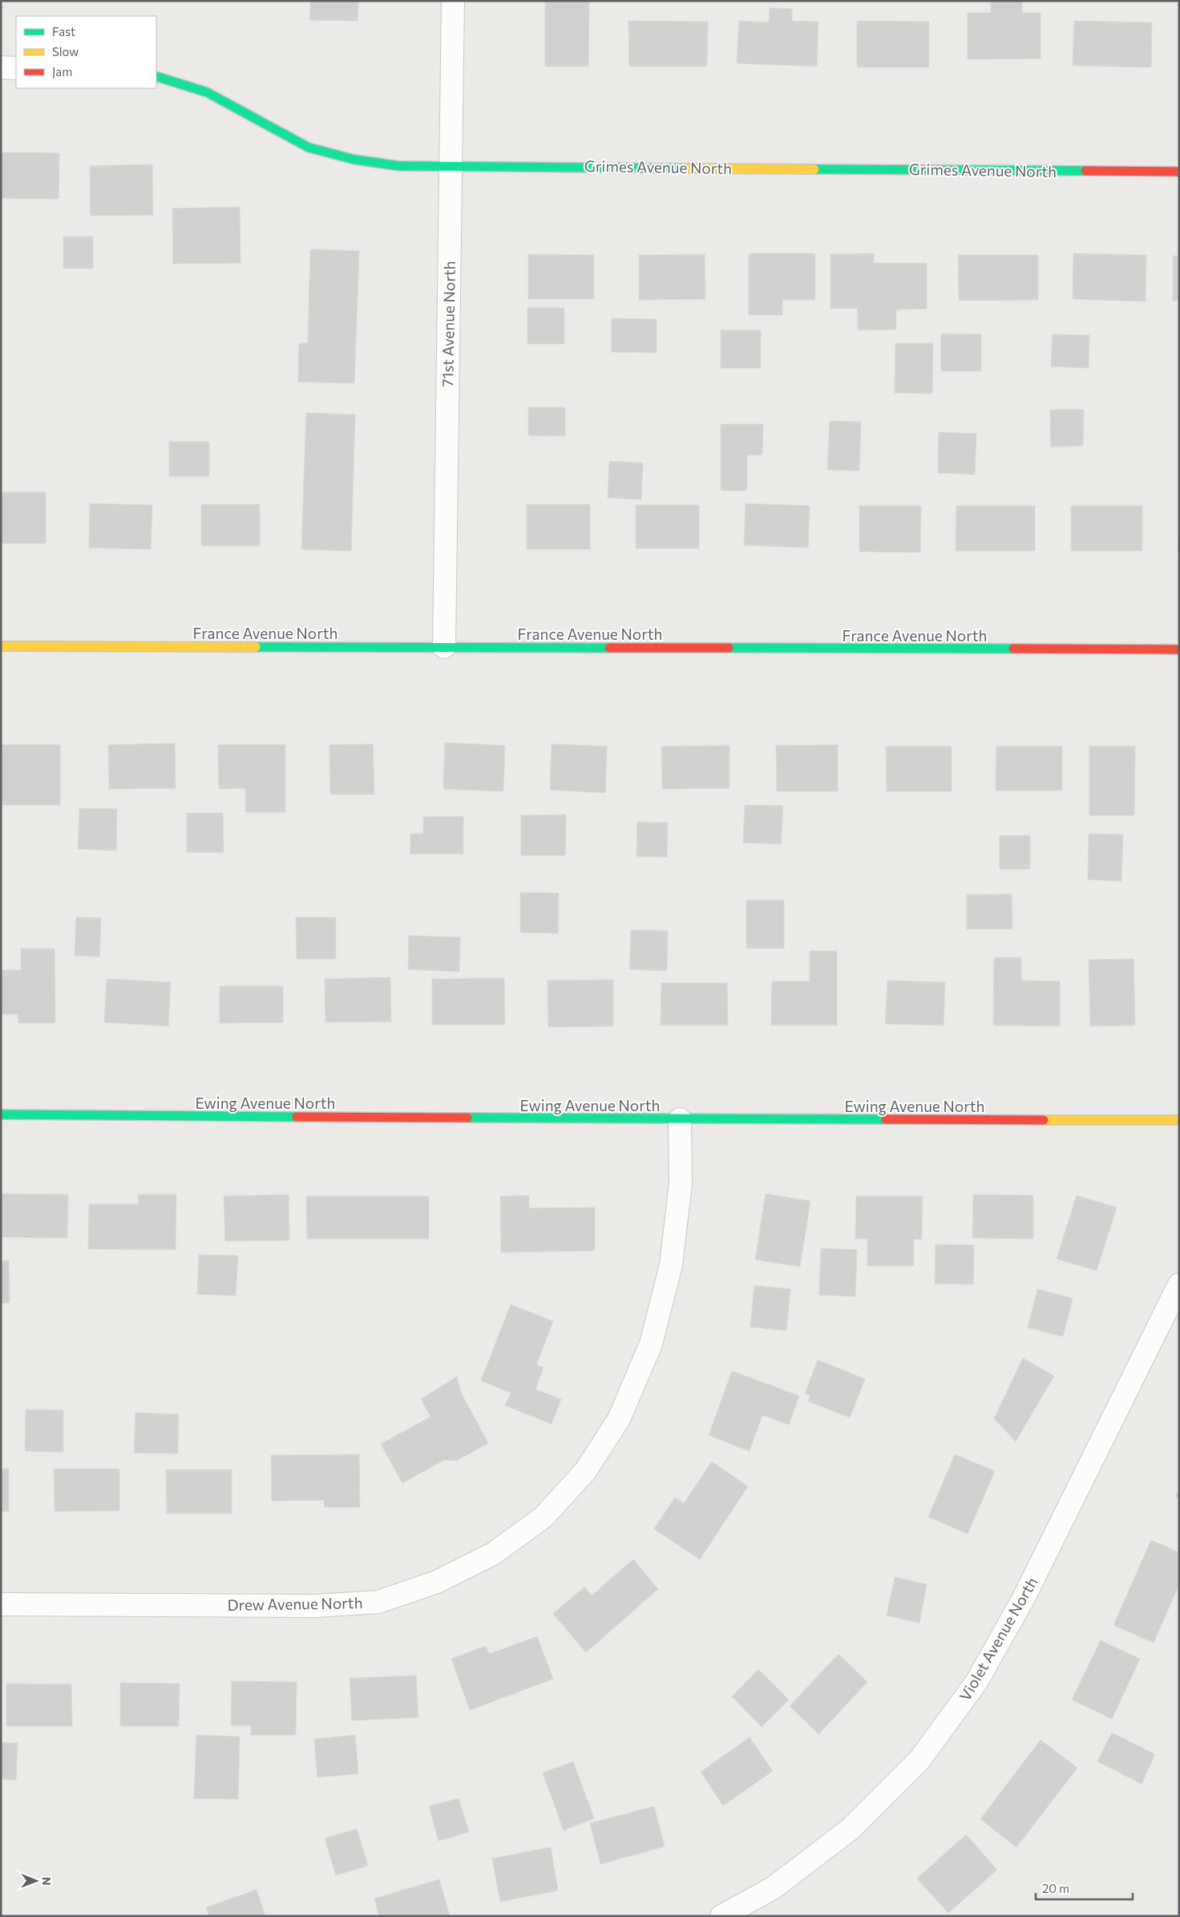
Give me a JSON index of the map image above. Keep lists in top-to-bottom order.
{
  "streets": {
    "street": [
      "Grimes Avenue North",
      "71st Avenue North",
      "France Avenue North",
      "Ewing Avenue North",
      "Drew Avenue North",
      "Violet Avenue North"
    ]
  },
  "crossings": [
    ["Grimes Avenue North", "71st Avenue North"],
    ["71st Avenue North", "France Avenue North"],
    ["Ewing Avenue North", "Drew Avenue North"]
  ],
  "legend": ["Fast", "Slow", "Jam"],
  "scale_bar": "20 m",
  "north": "right"
}
